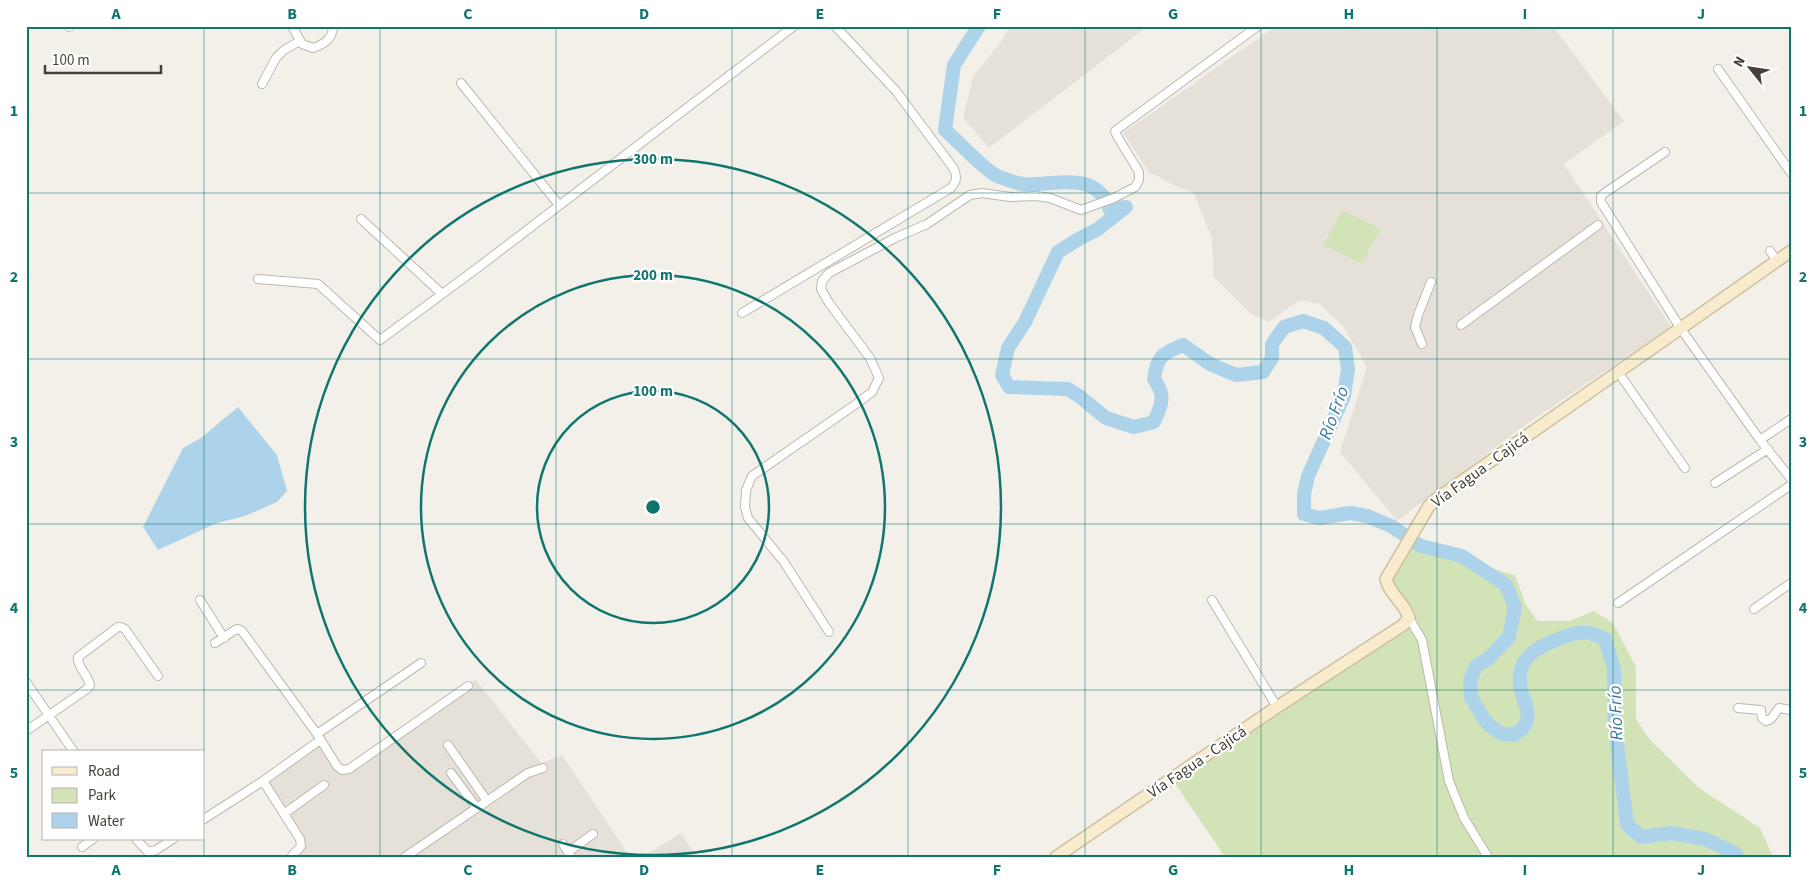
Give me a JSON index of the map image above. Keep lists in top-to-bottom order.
{
  "streets": {
    "street": ["Vía Fagua - Cajicá"]
  },
  "water": ["Río Frío"],
  "legend": ["Road", "Park", "Water"],
  "scale_bar": "100 m",
  "north": "top left",
  "grid": {
    "columns": [
      "A",
      "B",
      "C",
      "D",
      "E",
      "F",
      "G",
      "H",
      "I",
      "J"
    ],
    "rows": [
      "1",
      "2",
      "3",
      "4",
      "5"
    ]
  },
  "rings": ["300 m", "200 m", "100 m"]
}
